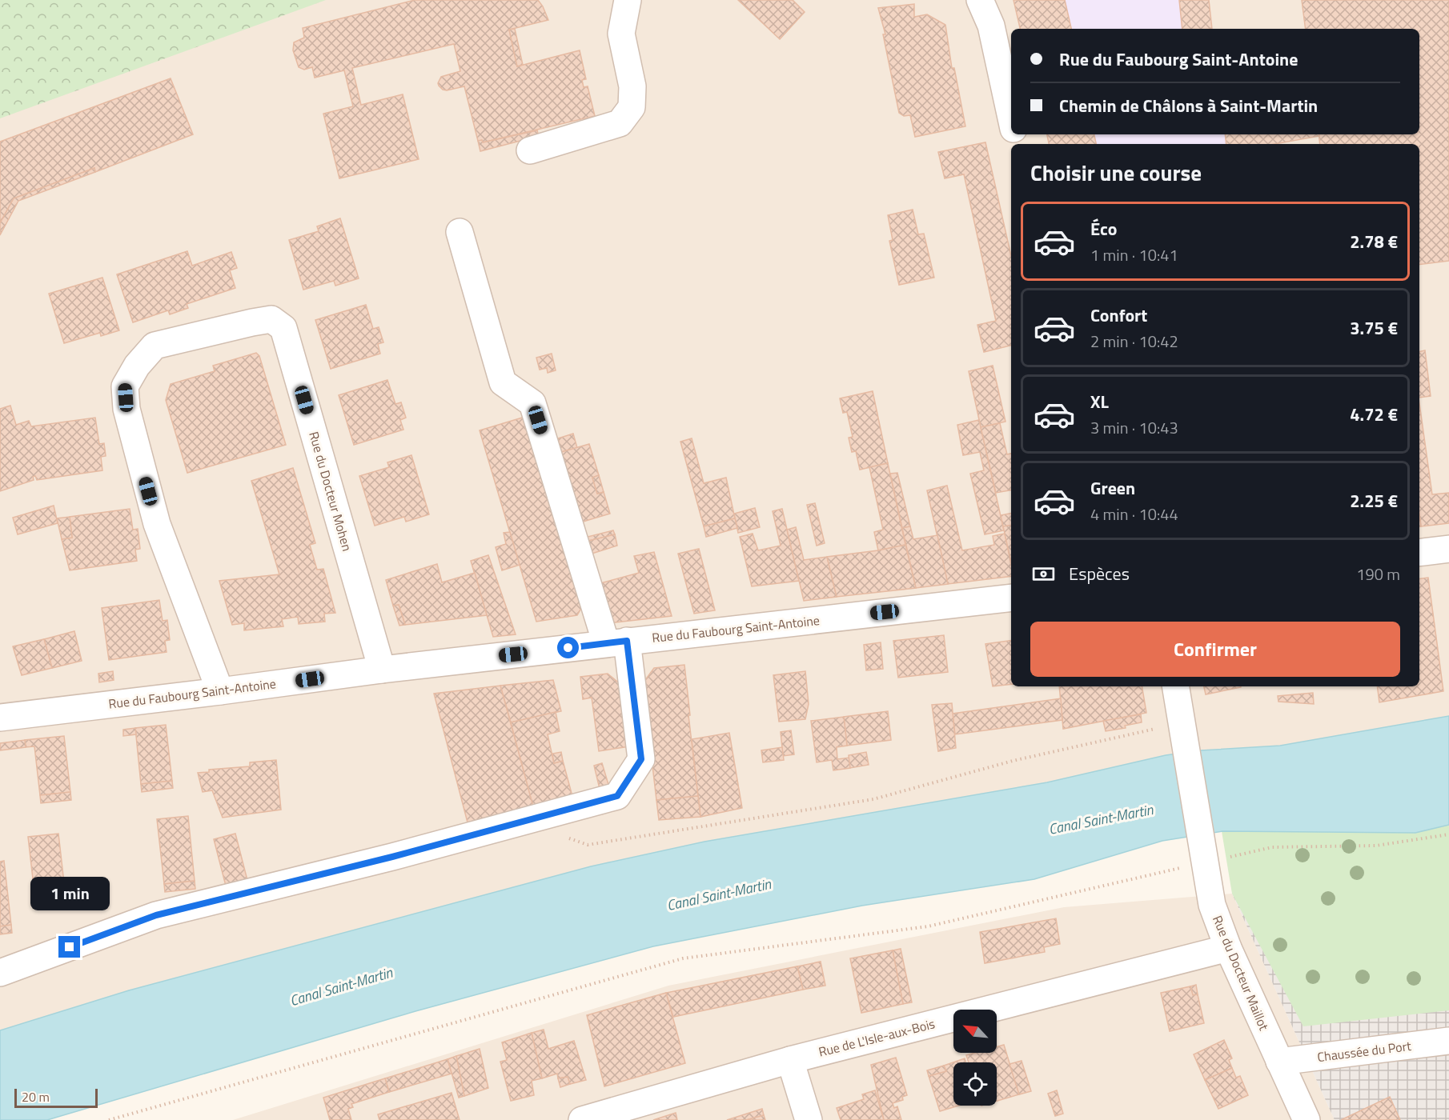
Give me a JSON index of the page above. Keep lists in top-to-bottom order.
{
  "streets": {
    "street": [
      "Rue du Docteur Mohen",
      "Rue du Faubourg Saint-Antoine",
      "Rue du Docteur Maillot",
      "Rue de L'Isle-aux-Bois",
      "Chaussée du Port"
    ]
  },
  "crossings": [
    ["Rue du Docteur Mohen", "Rue du Faubourg Saint-Antoine"],
    ["Rue du Docteur Maillot", "Rue de L'Isle-aux-Bois"],
    ["Rue du Docteur Maillot", "Chaussée du Port"]
  ],
  "water": ["Canal Saint-Martin"],
  "scale_bar": "20 m",
  "north": "top left",
  "page": {
    "banner": ["Rue du Faubourg Saint-Antoine", "Chemin de Châlons à Saint-Martin"],
    "heading": "Choisir une course",
    "list": [
      {
        "name": "Éco",
        "note": "1 min · 10:41",
        "value": "2.78 €"
      },
      {
        "name": "Confort",
        "note": "2 min · 10:42",
        "value": "3.75 €"
      },
      {
        "name": "XL",
        "note": "3 min · 10:43",
        "value": "4.72 €"
      },
      {
        "name": "Green",
        "note": "4 min · 10:44",
        "value": "2.25 €"
      }
    ],
    "pay": ["Espèces", "190 m"],
    "buttons": "Confirmer",
    "bubble": "1 min",
    "scale": "20 m"
  }
}
